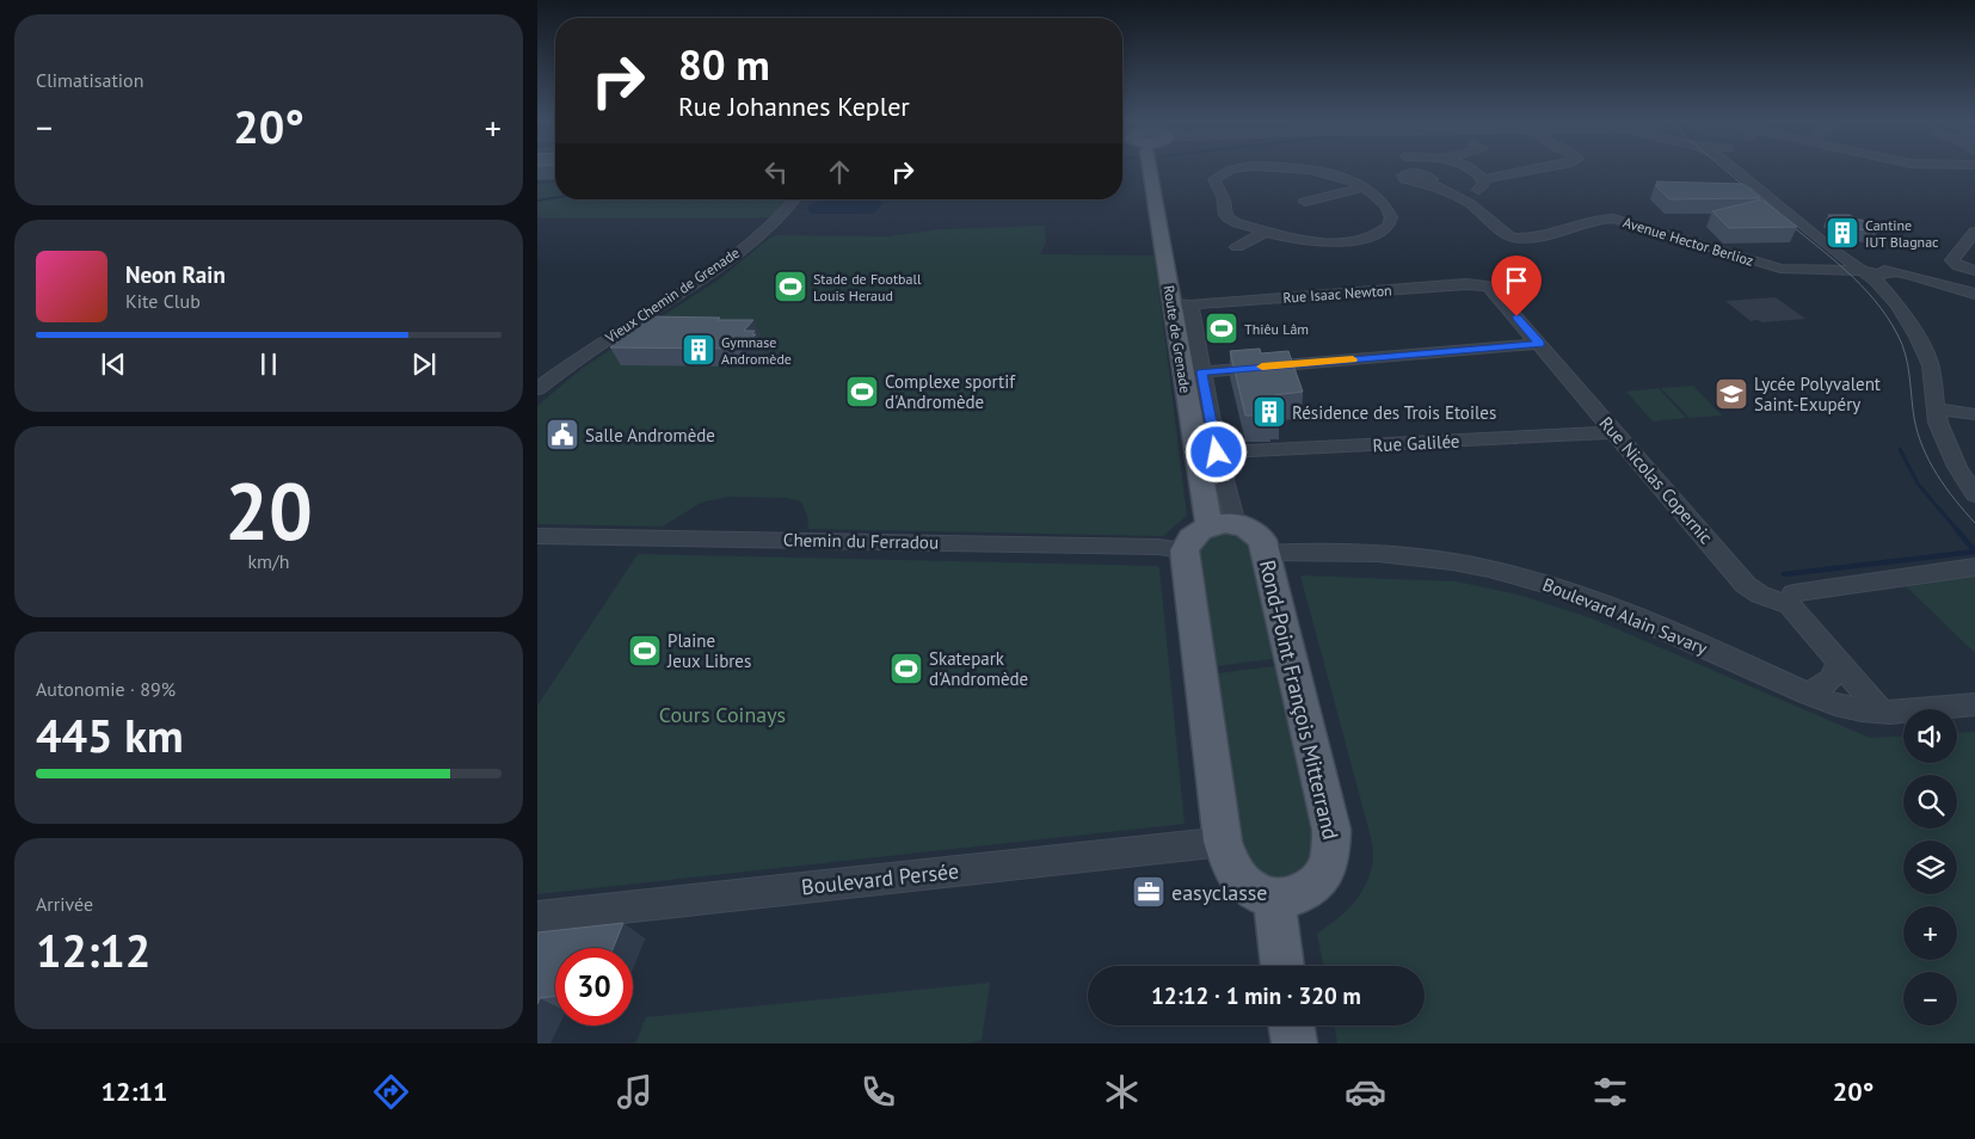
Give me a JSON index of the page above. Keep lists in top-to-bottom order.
{
  "streets": {
    "main road": ["Route de Grenade", "Rond-Point François Mitterrand"],
    "street": [
      "Avenue Hector Berlioz",
      "Rue Isaac Newton",
      "Vieux Chemin de Grenade",
      "Rue Galilée",
      "Rue Nicolas Copernic",
      "Chemin du Ferradou",
      "Boulevard Alain Savary",
      "Boulevard Persée"
    ]
  },
  "crossings": [
    ["Rue Isaac Newton", "Route de Grenade"],
    ["Rue Isaac Newton", "Rue Nicolas Copernic"],
    ["Route de Grenade", "Rond-Point François Mitterrand"],
    ["Rue Galilée", "Rue Nicolas Copernic"],
    ["Rue Nicolas Copernic", "Boulevard Alain Savary"],
    ["Boulevard Alain Savary", "Rond-Point François Mitterrand"]
  ],
  "parks": ["Cours Coinays"],
  "places": {
    "building": ["Cantine IUT Blagnac", "Gymnase Andromède", "Résidence des Trois Etoiles"],
    "sports": [
      "Stade de Football Louis Heraud",
      "Thiêu Lâm",
      "Complexe sportif d'Andromède",
      "Plaine Jeux Libres",
      "Skatepark d'Andromède"
    ],
    "school or university": ["Lycée Polyvalent Saint-Exupéry"],
    "public building": ["Salle Andromède"],
    "office": ["easyclasse"]
  },
  "page": {
    "tile": [
      "Climatisation",
      ["20", "km/h"],
      ["Autonomie · 89%", "445 km"],
      ["Arrivée", "12:12"]
    ],
    "turn": ["80 m", "Rue Johannes Kepler"],
    "heat": ["−", "20°", "+"],
    "song": ["Neon Rain", "Kite Club"],
    "map_buttons": ["+", "−"],
    "limit": "30",
    "trip": "12:12 · 1 min · 320 m",
    "tabs": ["12:11", "20°"]
  }
}
